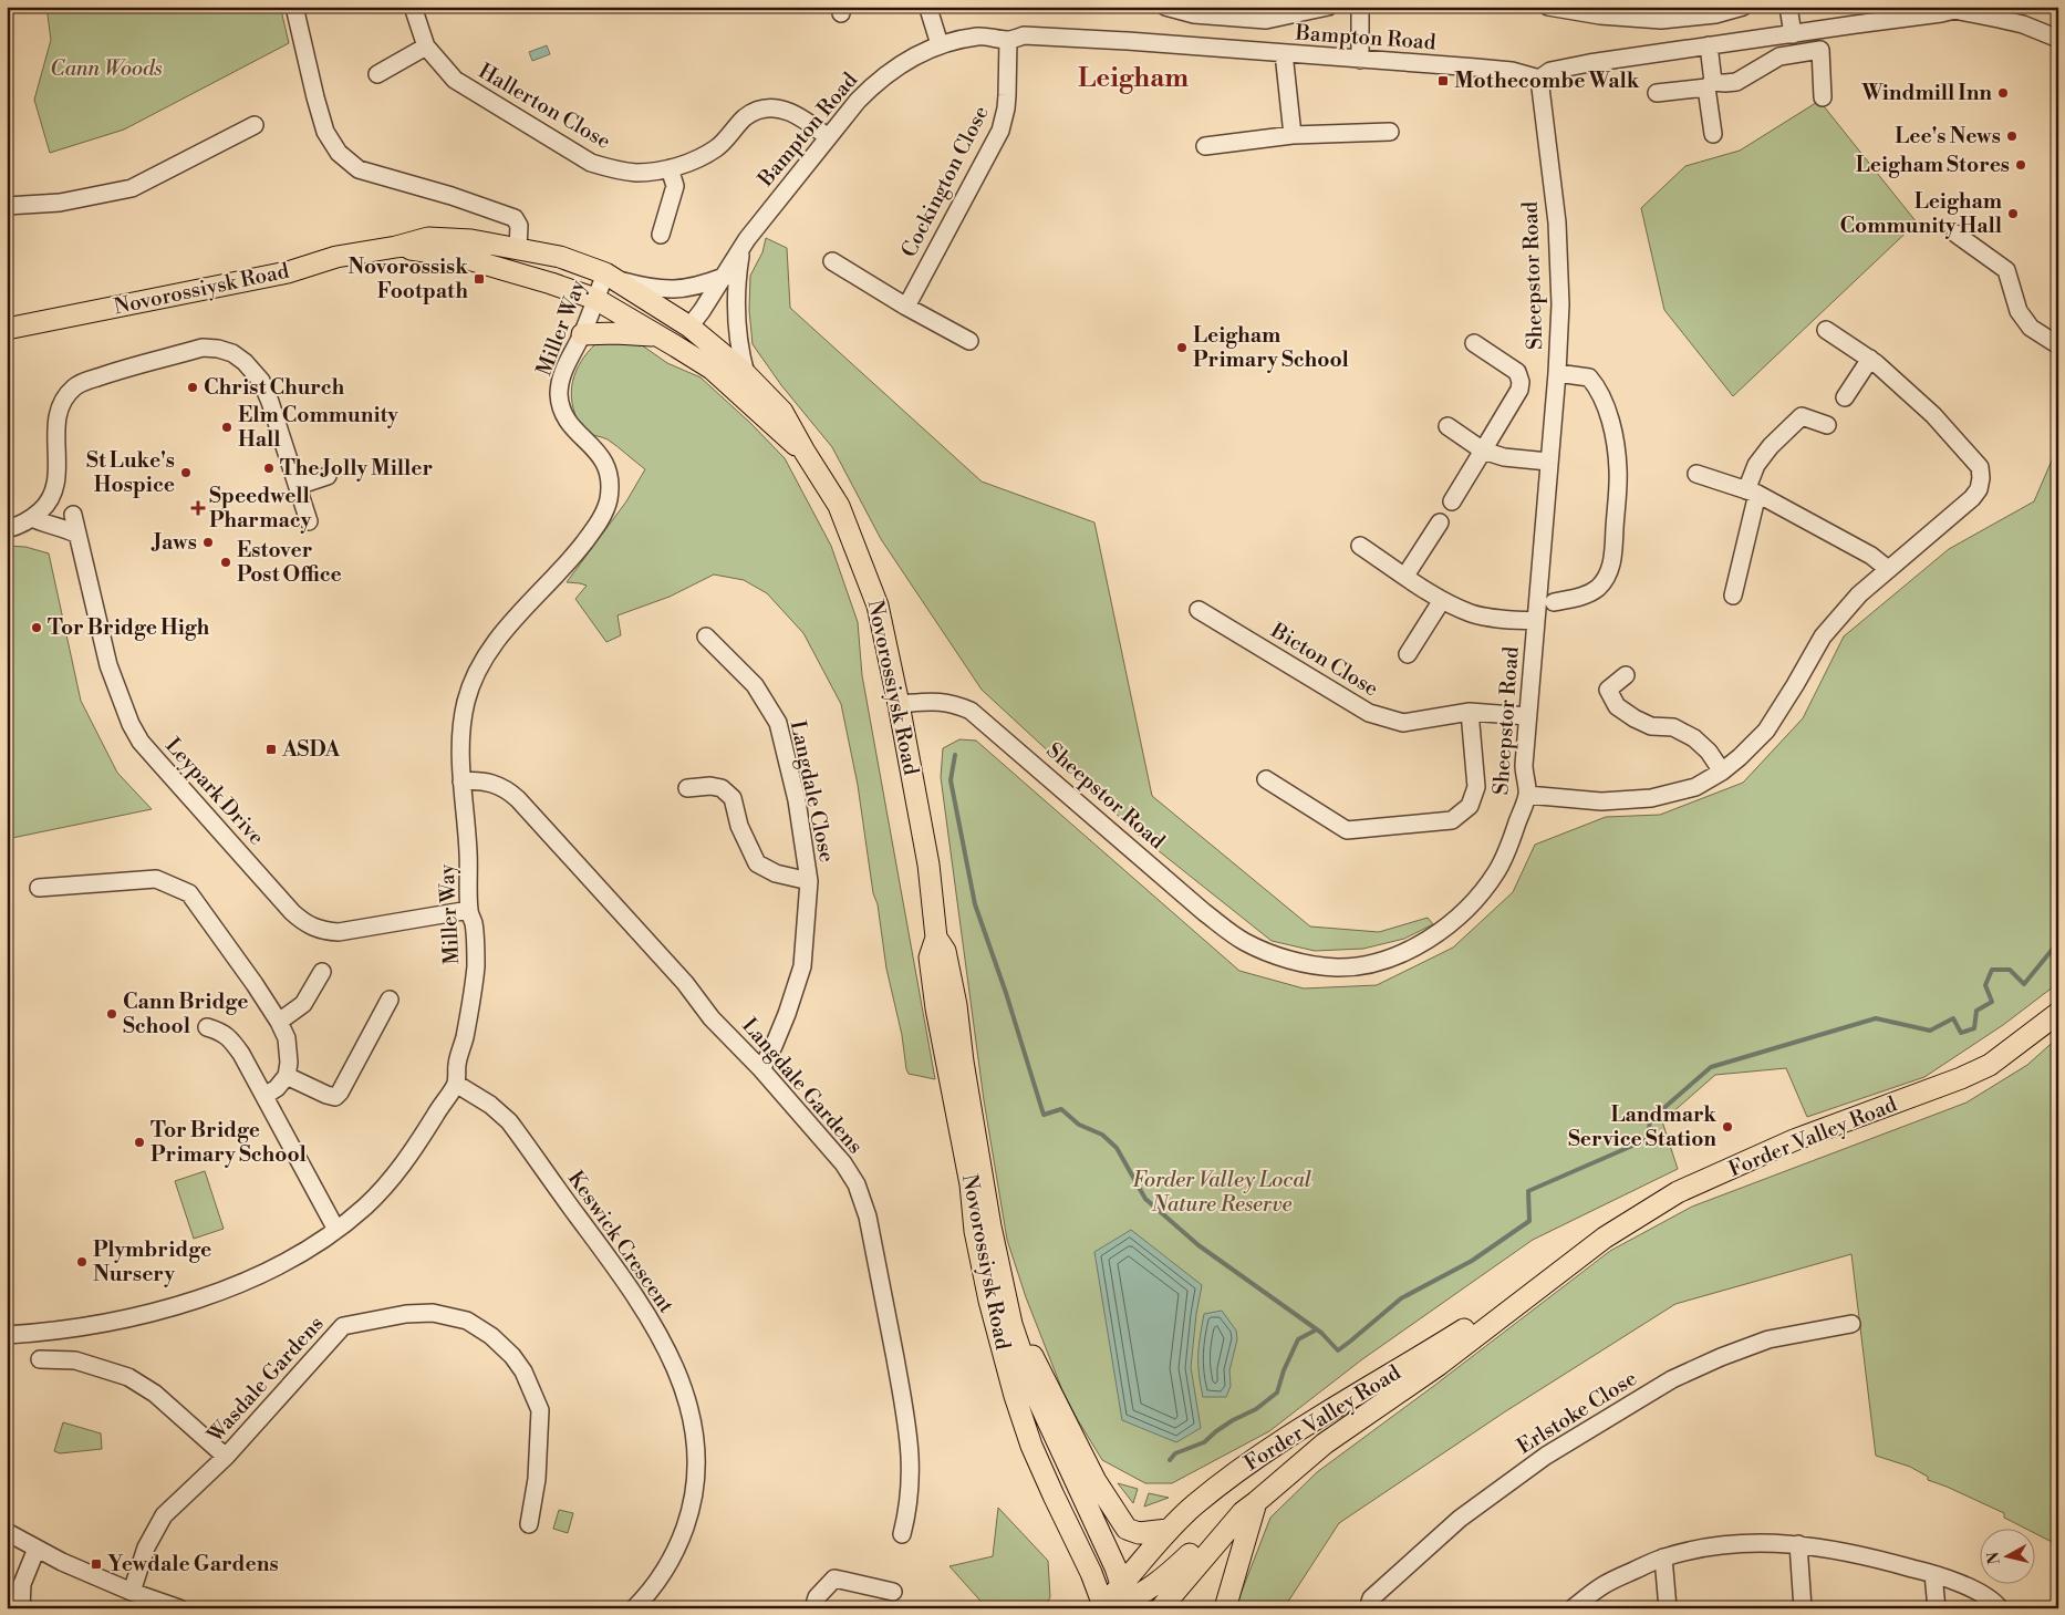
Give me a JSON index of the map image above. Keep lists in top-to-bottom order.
{
  "streets": {
    "main road": ["Novorossiysk Road", "Forder Valley Road"],
    "street": [
      "Bampton Road",
      "Hallerton Close",
      "Cockington Close",
      "Sheepstor Road",
      "Miller Way",
      "Bicton Close",
      "Leypark Drive",
      "Langdale Close",
      "Langdale Gardens",
      "Keswick Crescent",
      "Wasdale Gardens",
      "Erlstoke Close"
    ]
  },
  "crossings": [
    ["Bampton Road", "Hallerton Close"],
    ["Bampton Road", "Cockington Close"],
    ["Bampton Road", "Sheepstor Road"],
    ["Bampton Road", "Novorossiysk Road"],
    ["Sheepstor Road", "Novorossiysk Road"],
    ["Sheepstor Road", "Bicton Close"],
    ["Novorossiysk Road", "Miller Way"],
    ["Novorossiysk Road", "Forder Valley Road"],
    ["Miller Way", "Leypark Drive"],
    ["Miller Way", "Langdale Gardens"],
    ["Miller Way", "Keswick Crescent"],
    ["Langdale Close", "Langdale Gardens"]
  ],
  "districts": ["Leigham"],
  "parks": ["Cann Woods", "Forder Valley Local Nature Reserve"],
  "places": {
    "transit": [
      "Mothecombe Walk",
      "Novorossisk Footpath",
      "ASDA",
      "Yewdale Gardens"
    ],
    "other": [
      "Windmill Inn",
      "Lee's News",
      "Leigham Stores",
      "Leigham Community Hall",
      "Leigham Primary School",
      "Christ Church",
      "Elm Community Hall",
      "The Jolly Miller",
      "St Luke's Hospice",
      "Jaws",
      "Estover Post Office",
      "Tor Bridge High",
      "Cann Bridge School",
      "Landmark Service Station",
      "Tor Bridge Primary School",
      "Plymbridge Nursery"
    ],
    "health": ["Speedwell Pharmacy"]
  },
  "north": "left"
}
